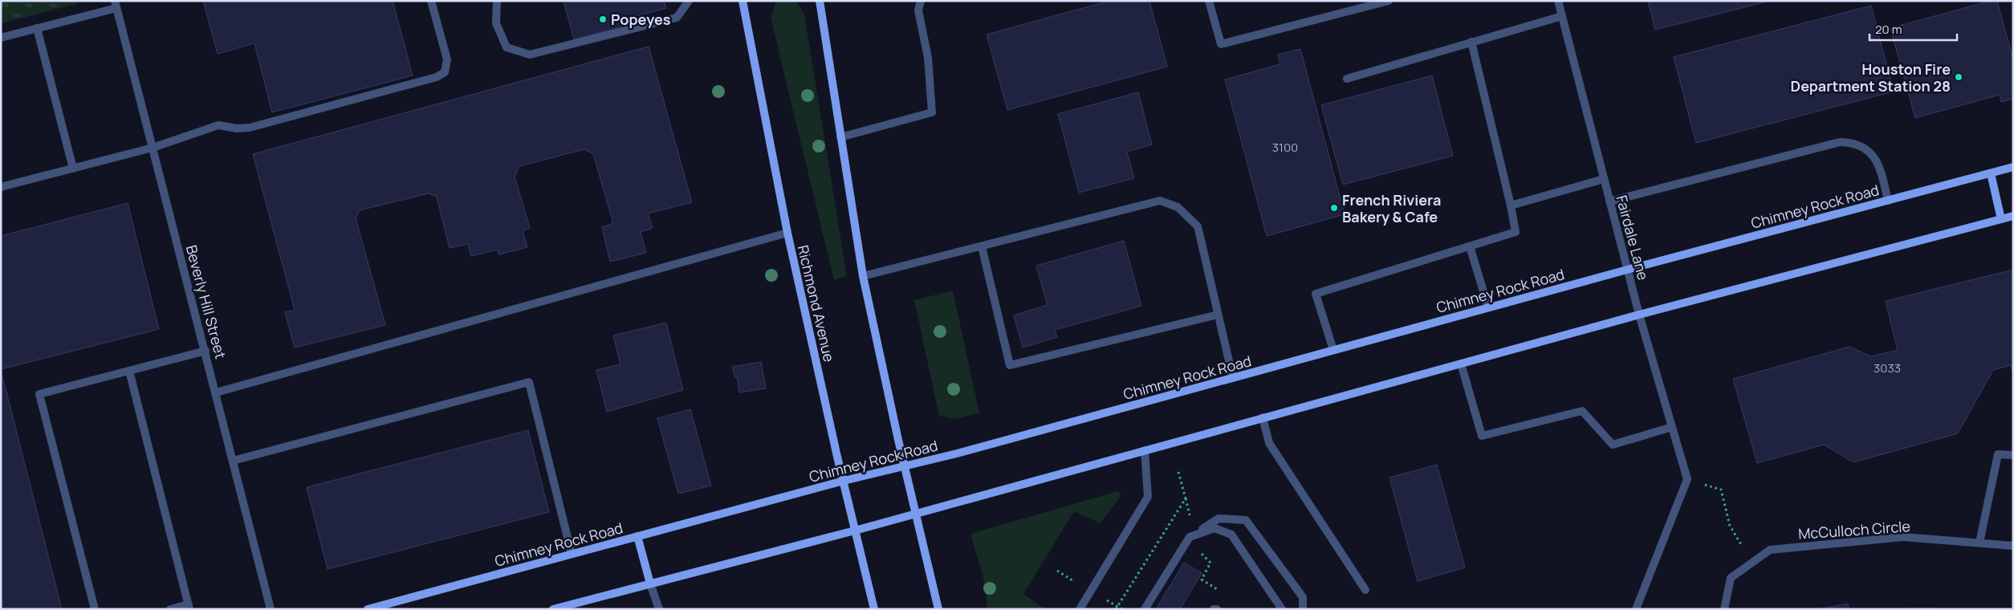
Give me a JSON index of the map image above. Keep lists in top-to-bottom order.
{
  "streets": {
    "main road": ["Chimney Rock Road", "Richmond Avenue"],
    "street": ["Fairdale Lane", "Beverly Hill Street", "McCulloch Circle"]
  },
  "crossings": [
    ["Chimney Rock Road", "Fairdale Lane"],
    ["Chimney Rock Road", "Richmond Avenue"]
  ],
  "places": ["Popeyes", "Houston Fire Department Station 28", "French Riviera Bakery & Cafe"],
  "house_numbers": ["3100", "3033"],
  "scale_bar": "20 m"
}
